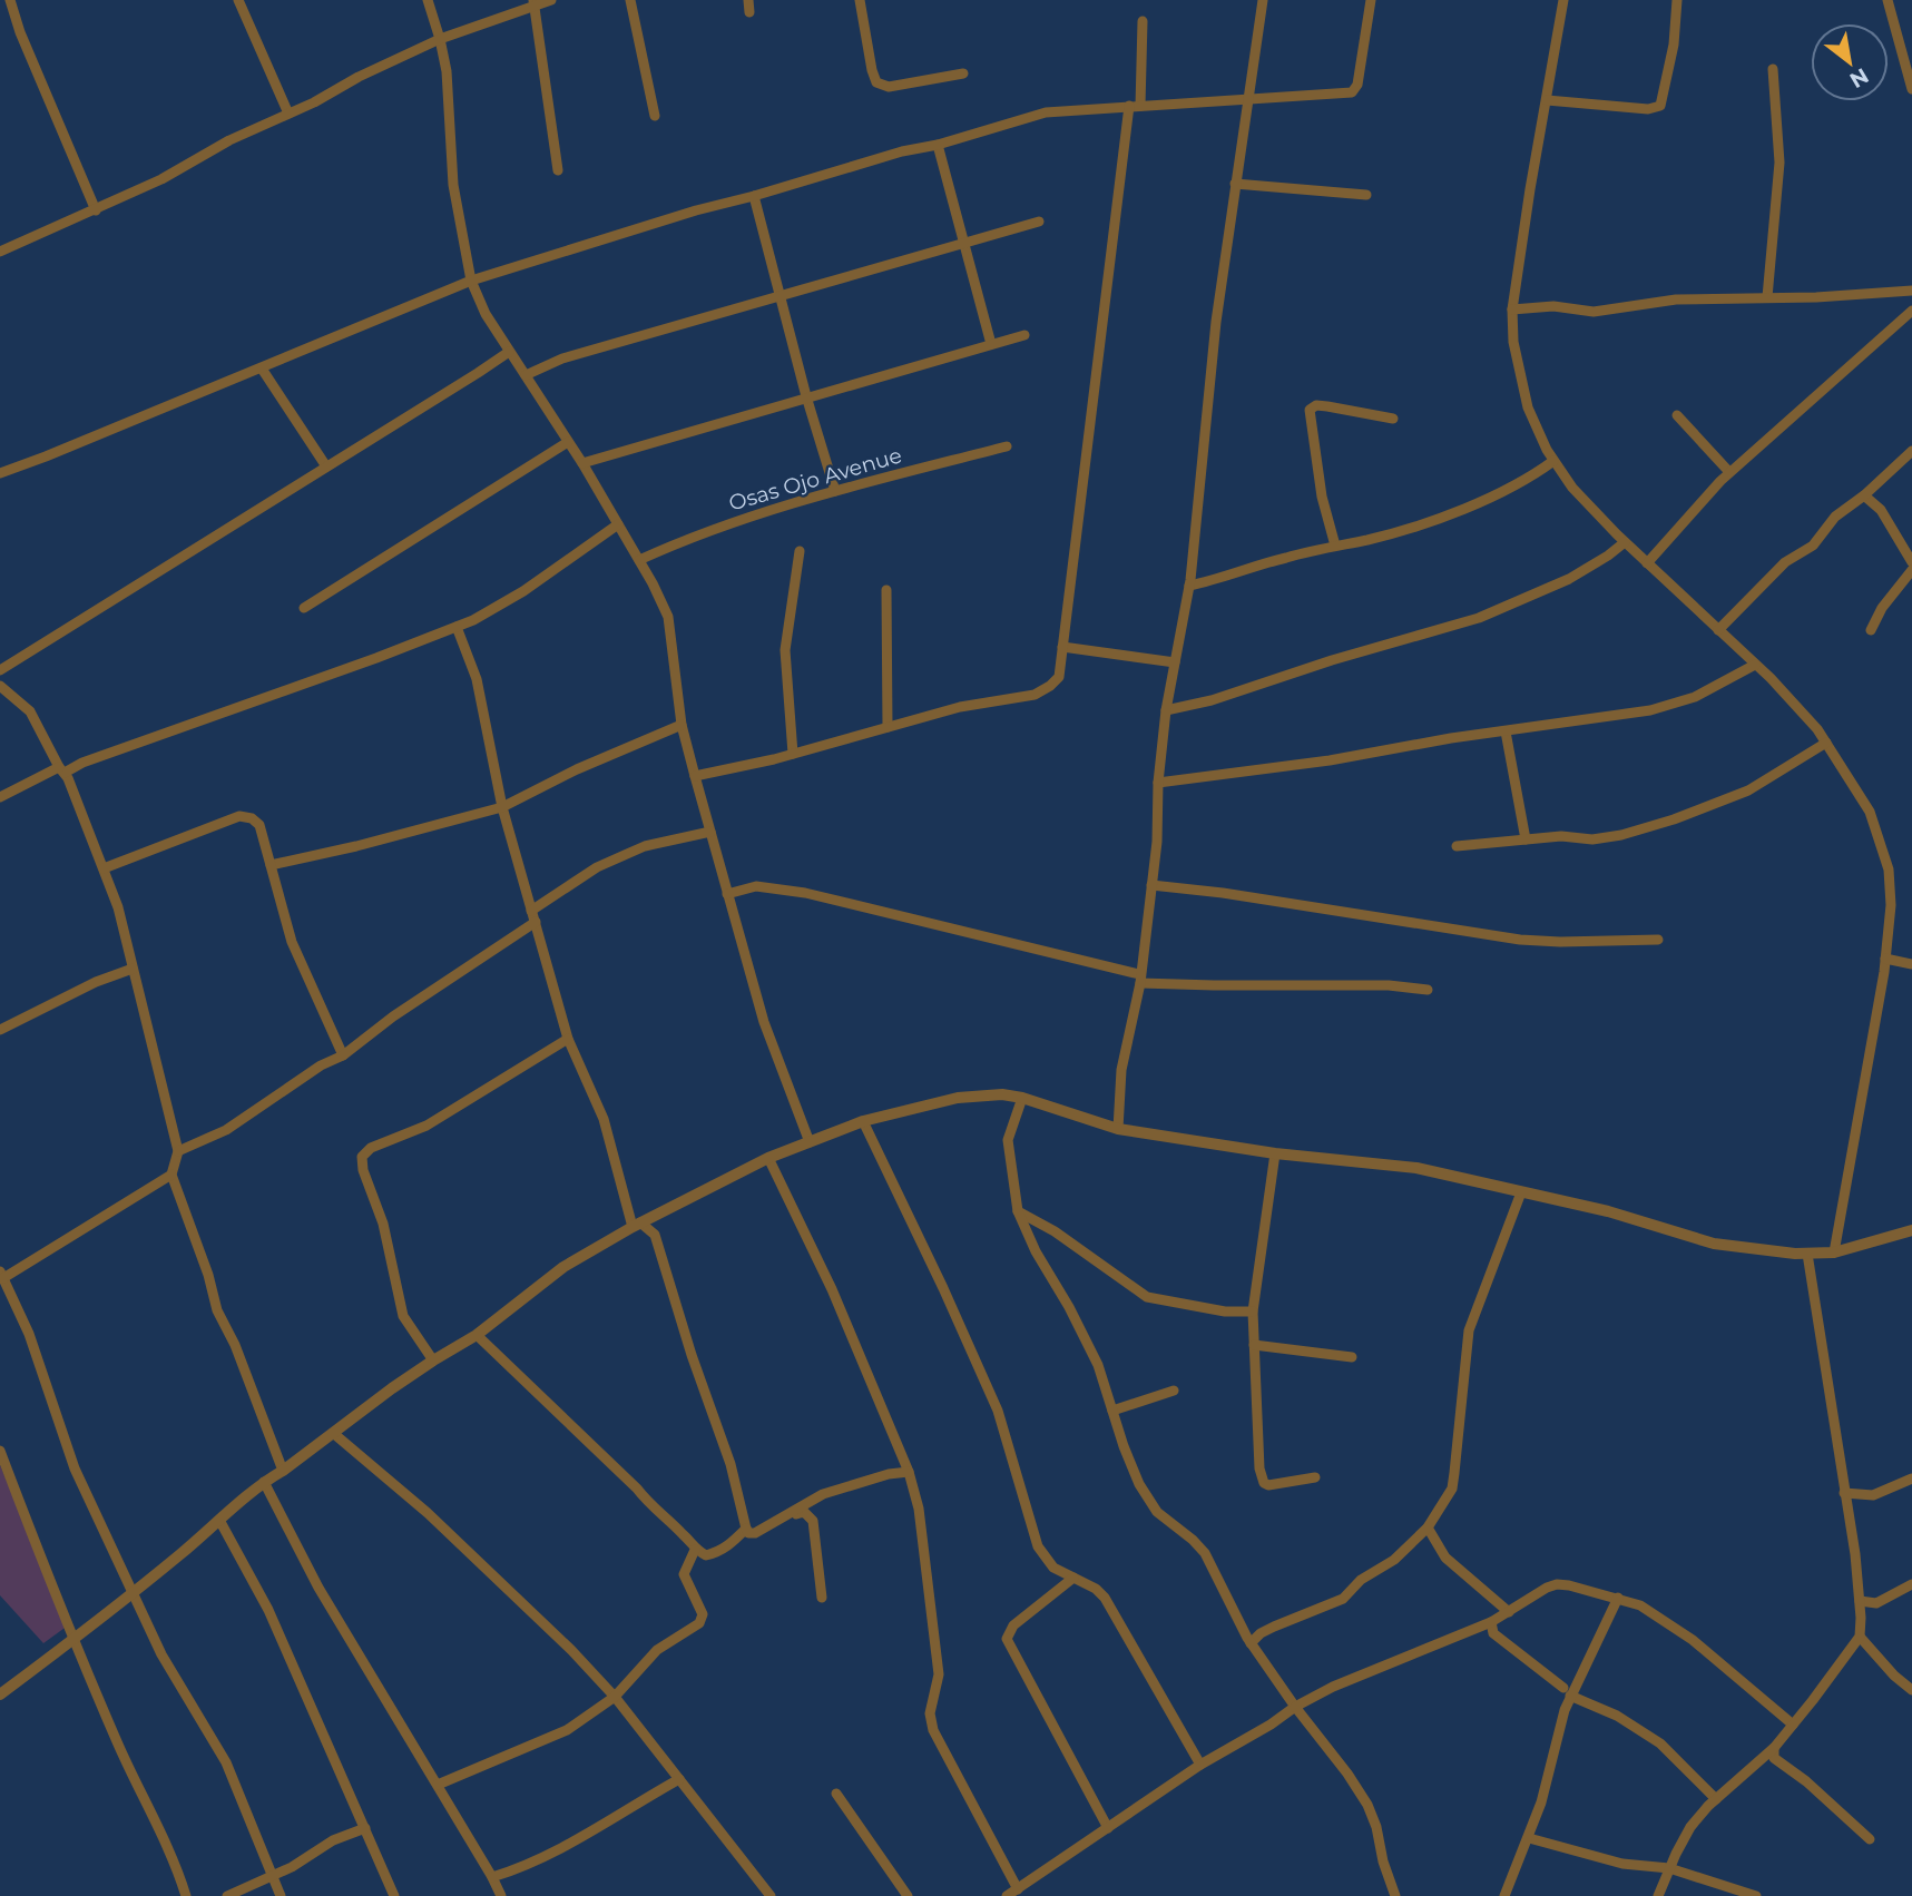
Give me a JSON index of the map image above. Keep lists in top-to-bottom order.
{
  "streets": {
    "street": ["Osas Ojo Avenue"]
  },
  "north": "bottom right"
}
